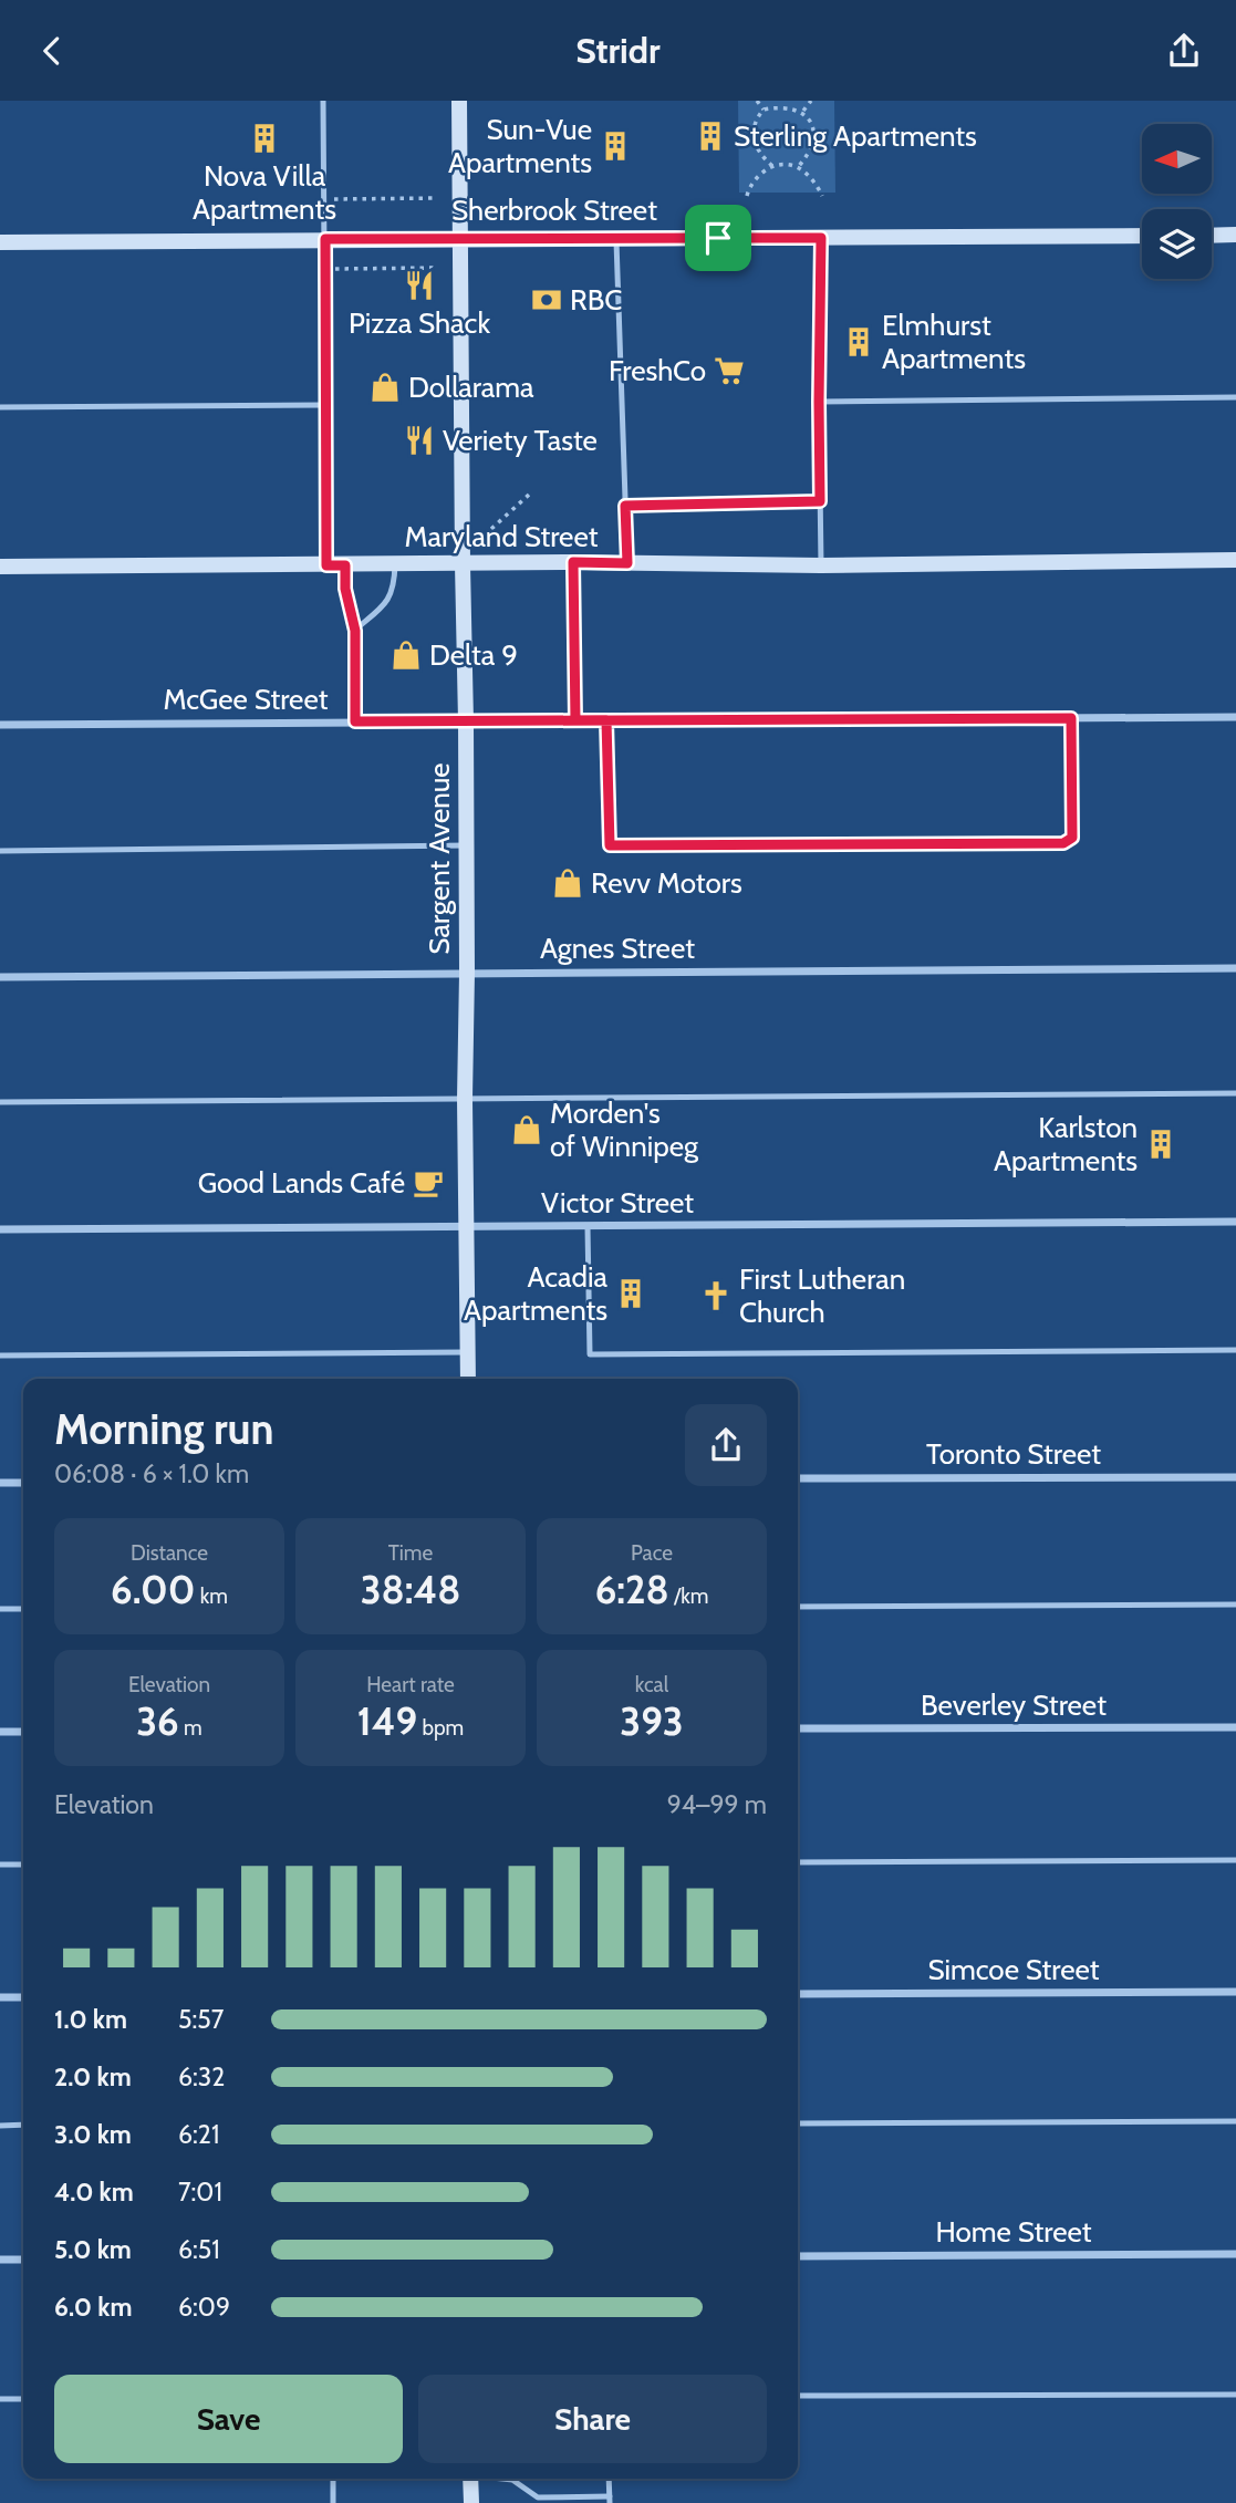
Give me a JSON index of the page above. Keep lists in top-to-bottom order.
{
  "streets": {
    "main road": ["Sherbrook Street", "Maryland Street", "Sargent Avenue"],
    "street": [
      "McGee Street",
      "Agnes Street",
      "Victor Street",
      "Toronto Street",
      "Beverley Street",
      "Simcoe Street",
      "Home Street"
    ]
  },
  "crossings": [
    ["Sherbrook Street", "Sargent Avenue"],
    ["Maryland Street", "Sargent Avenue"],
    ["McGee Street", "Sargent Avenue"],
    ["Sargent Avenue", "Agnes Street"],
    ["Sargent Avenue", "Victor Street"]
  ],
  "places": {
    "building": [
      "Sterling Apartments",
      "Nova Villa Apartments",
      "Sun-Vue Apartments",
      "Elmhurst Apartments",
      "Karlston Apartments",
      "Acadia Apartments"
    ],
    "restaurant": ["Pizza Shack", "Veriety Taste"],
    "bank": ["RBC"],
    "supermarket": ["FreshCo"],
    "shop": [
      "Dollarama",
      "Delta 9",
      "Revv Motors",
      "Morden's of Winnipeg"
    ],
    "cafe": ["Good Lands Café"],
    "church": ["First Lutheran Church"]
  },
  "north": "left",
  "page": {
    "header": "Stridr",
    "heading": ["Morning run", "06:08 · 6 × 1.0 km"],
    "stats": [
      ["Distance", "6.00 km"],
      ["Time", "38:48"],
      ["Pace", "6:28 /km"],
      ["Elevation", "36 m"],
      ["Heart rate", "149 bpm"],
      ["kcal", "393"]
    ],
    "chart": ["Elevation", "94–99 m"],
    "list": [
      {
        "name": "1.0 km",
        "note": "5:57"
      },
      {
        "name": "2.0 km",
        "note": "6:32"
      },
      {
        "name": "3.0 km",
        "note": "6:21"
      },
      {
        "name": "4.0 km",
        "note": "7:01"
      },
      {
        "name": "5.0 km",
        "note": "6:51"
      },
      {
        "name": "6.0 km",
        "note": "6:09"
      }
    ],
    "buttons": ["Save", "Share"]
  }
}
